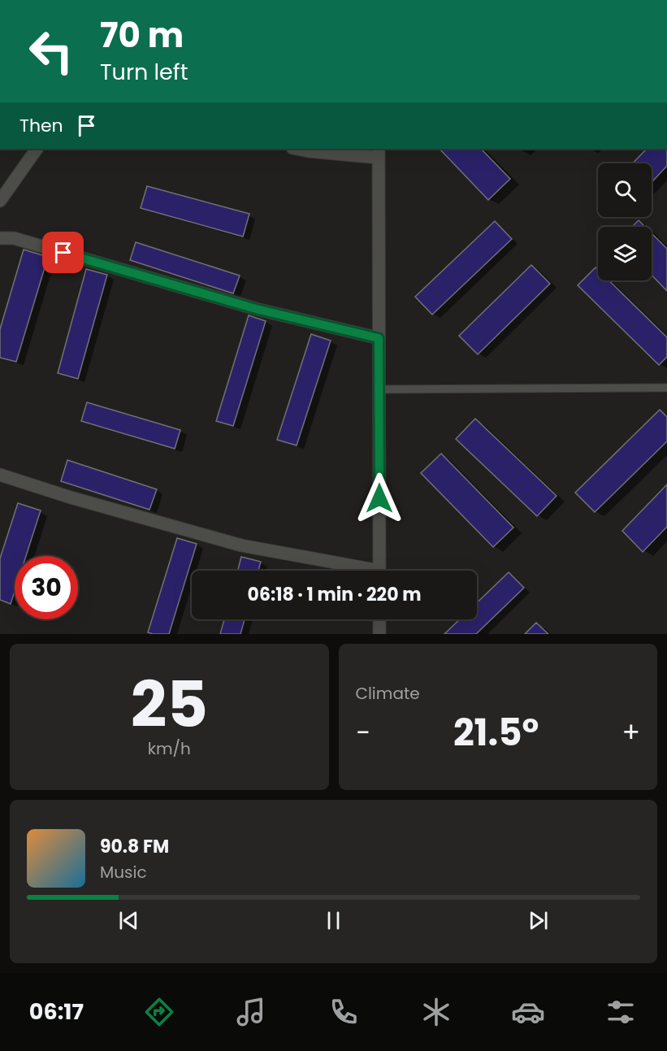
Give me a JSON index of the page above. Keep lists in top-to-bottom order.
{
  "page": {
    "turn": ["70 m", "Turn left"],
    "then": "Then",
    "limit": "30",
    "trip": "06:18 · 1 min · 220 m",
    "tile": [
      ["25", "km/h"],
      "Climate"
    ],
    "heat": ["−", "21.5°", "+"],
    "song": ["90.8 FM", "Music"],
    "tabs": "06:17"
  }
}
